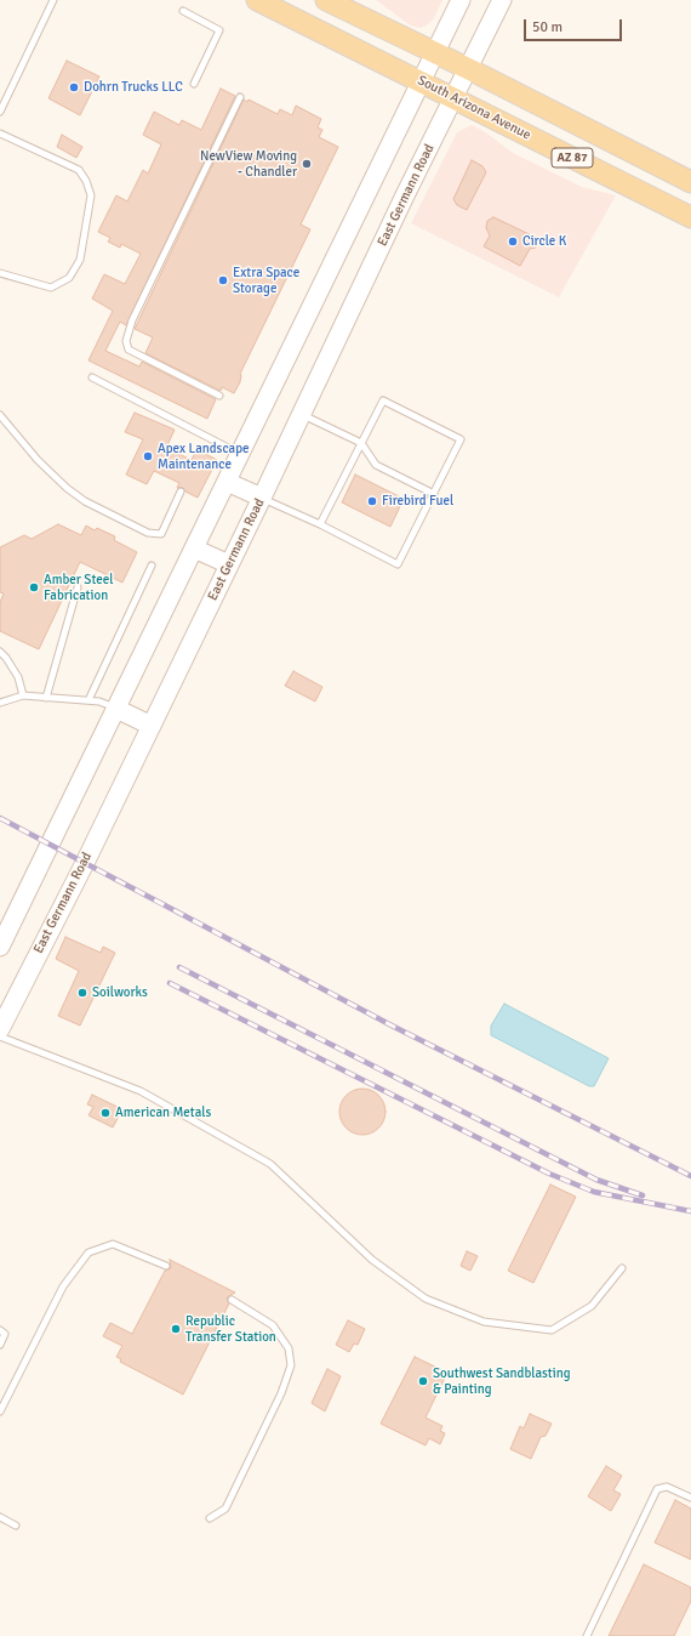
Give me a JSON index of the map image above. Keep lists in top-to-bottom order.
{
  "streets": {
    "main road": ["South Arizona Avenue", "AZ 87", "East Germann Road"]
  },
  "crossings": [
    ["South Arizona Avenue", "East Germann Road"],
    ["AZ 87", "East Germann Road"]
  ],
  "places": [
    "Dohrn Trucks LLC",
    "NewView Moving - Chandler",
    "Circle K",
    "Extra Space Storage",
    "Apex Landscape Maintenance",
    "Firebird Fuel",
    "Amber Steel Fabrication",
    "Soilworks",
    "American Metals",
    "Republic Transfer Station",
    "Southwest Sandblasting & Painting"
  ],
  "scale_bar": "50 m"
}
